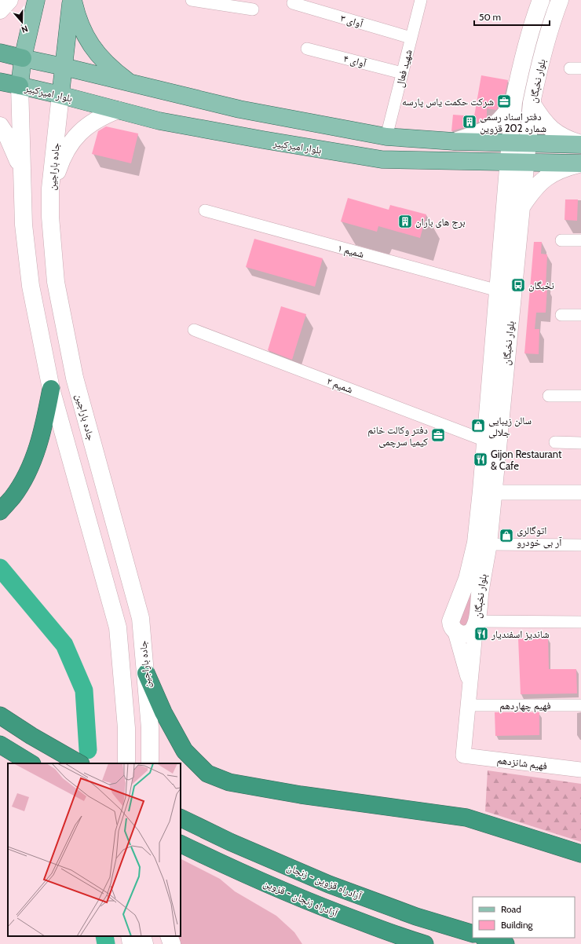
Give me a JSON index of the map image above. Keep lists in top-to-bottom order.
{
  "streets": {
    "highway": ["آزادراه قزوین - زنجان", "آزادراه زنجان - قزوین"],
    "main road": ["بلوار نخبگان", "بلوار امیرکبیر", "جاده باراجین"],
    "street": [
      "آوای ۳",
      "آوای ۴",
      "شهید فعال",
      "شمیم ۱",
      "شمیم ۲",
      "فهیم چهاردهم",
      "فهیم شانزدهم"
    ]
  },
  "crossings": [
    ["آوای ۳", "شهید فعال"],
    ["آوای ۴", "شهید فعال"],
    ["بلوار نخبگان", "بلوار امیرکبیر"],
    ["بلوار نخبگان", "شمیم ۱"],
    ["بلوار نخبگان", "شمیم ۲"],
    ["بلوار امیرکبیر", "جاده باراجین"],
    ["فهیم چهاردهم", "فهیم شانزدهم"]
  ],
  "places": {
    "office": ["شرکت حکمت یاس پارسه", "دفتر وکالت خانم کیمیا سرچمی"],
    "building": ["دفتر اسناد رسمی شماره 202 قزوین", "برج های باران"],
    "bus stop": ["نخبگان"],
    "shop": ["سالن زیبایی جلالی", "اتوگالری آر بی خودرو"],
    "restaurant": ["Gijon Restaurant & Cafe", "شاندیز اسفندیار"]
  },
  "legend": ["Road", "Building"],
  "scale_bar": "50 m",
  "north": "bottom"
}
